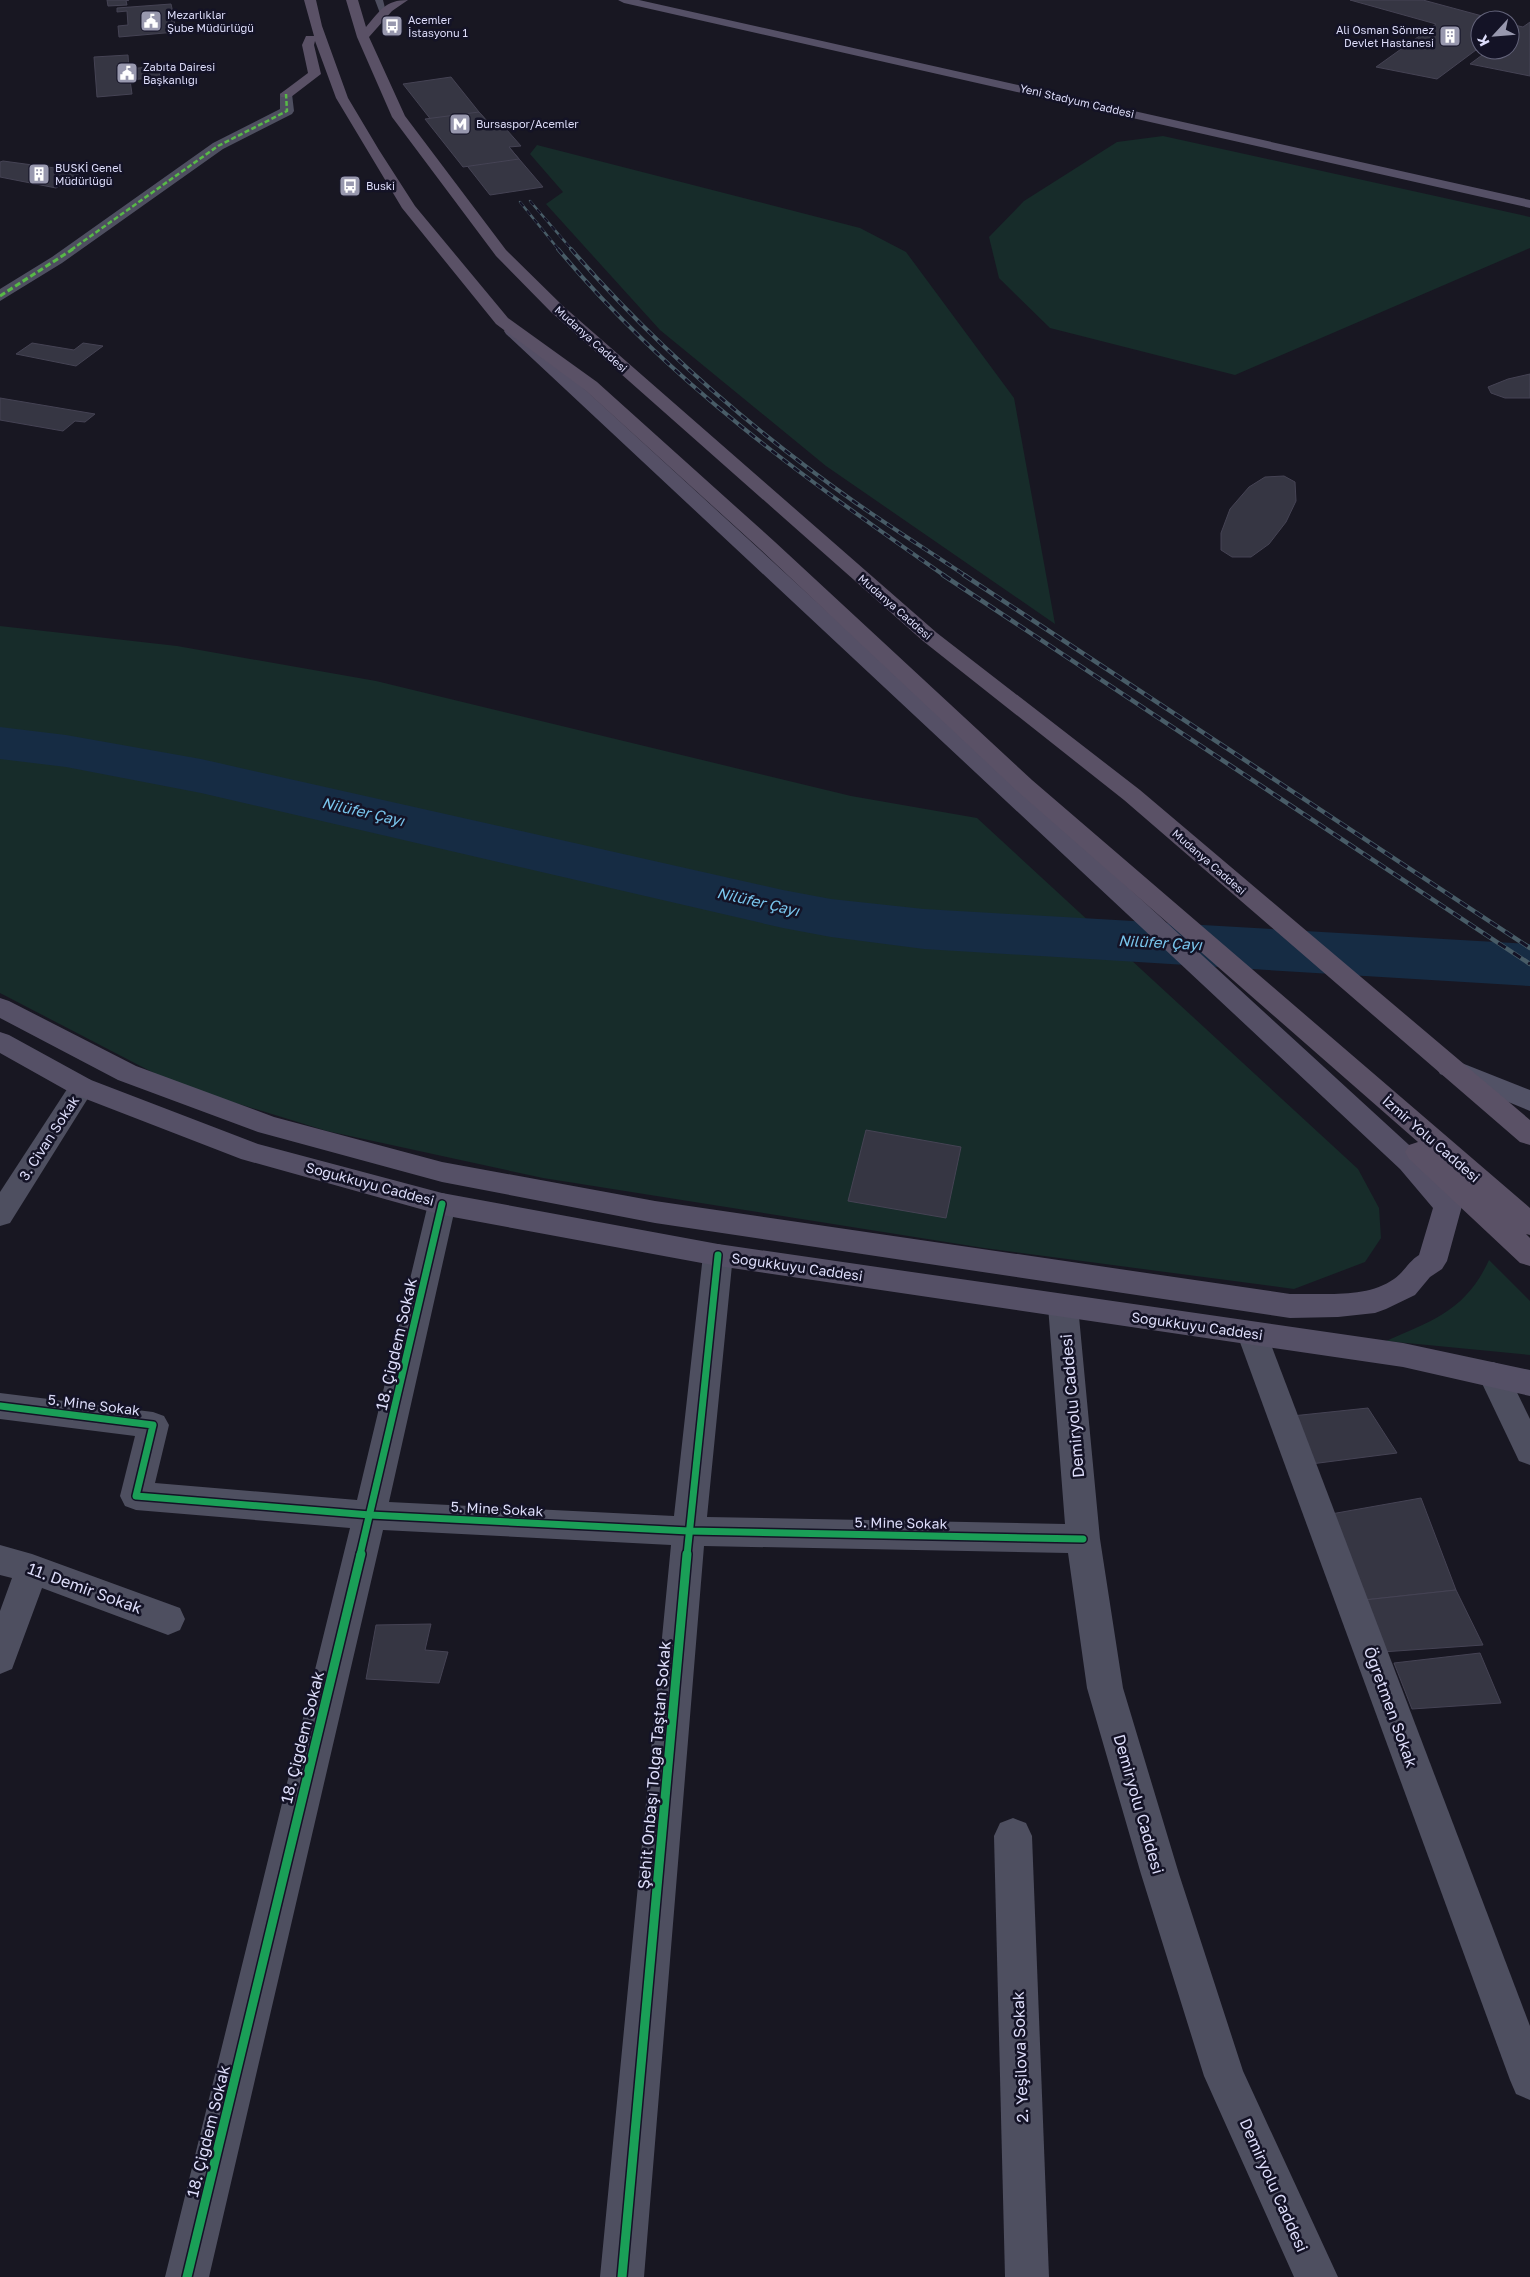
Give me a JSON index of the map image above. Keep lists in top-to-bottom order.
{
  "streets": {
    "highway": ["Mudanya Caddesi", "İzmir Yolu Caddesi"],
    "main road": ["Yeni Stadyum Caddesi", "Soğukkuyu Caddesi"],
    "street": [
      "3. Civan Sokak",
      "18. Çiğdem Sokak",
      "5. Mine Sokak",
      "Demiryolu Caddesi",
      "11. Demir Sokak",
      "Öğretmen Sokak",
      "Şehit Onbaşı Tolga Taştan Sokak",
      "2. Yeşilova Sokak"
    ]
  },
  "crossings": [
    ["3. Civan Sokak", "Soğukkuyu Caddesi"],
    ["Soğukkuyu Caddesi", "18. Çiğdem Sokak"],
    ["Soğukkuyu Caddesi", "Demiryolu Caddesi"],
    ["Soğukkuyu Caddesi", "Öğretmen Sokak"],
    ["Soğukkuyu Caddesi", "Şehit Onbaşı Tolga Taştan Sokak"],
    ["18. Çiğdem Sokak", "5. Mine Sokak"],
    ["5. Mine Sokak", "Demiryolu Caddesi"],
    ["5. Mine Sokak", "Şehit Onbaşı Tolga Taştan Sokak"]
  ],
  "water": ["Nilüfer Çayı"],
  "places": {
    "public building": ["Mezarlıklar Şube Müdürlüğü", "Zabıta Dairesi Başkanlığı"],
    "bus stop": ["Acemler İstasyonu 1", "Buski"],
    "building": ["Ali Osman Sönmez Devlet Hastanesi", "BUSKİ Genel Müdürlüğü"],
    "metro station": ["Bursaspor/Acemler"]
  },
  "north": "bottom left"
}
